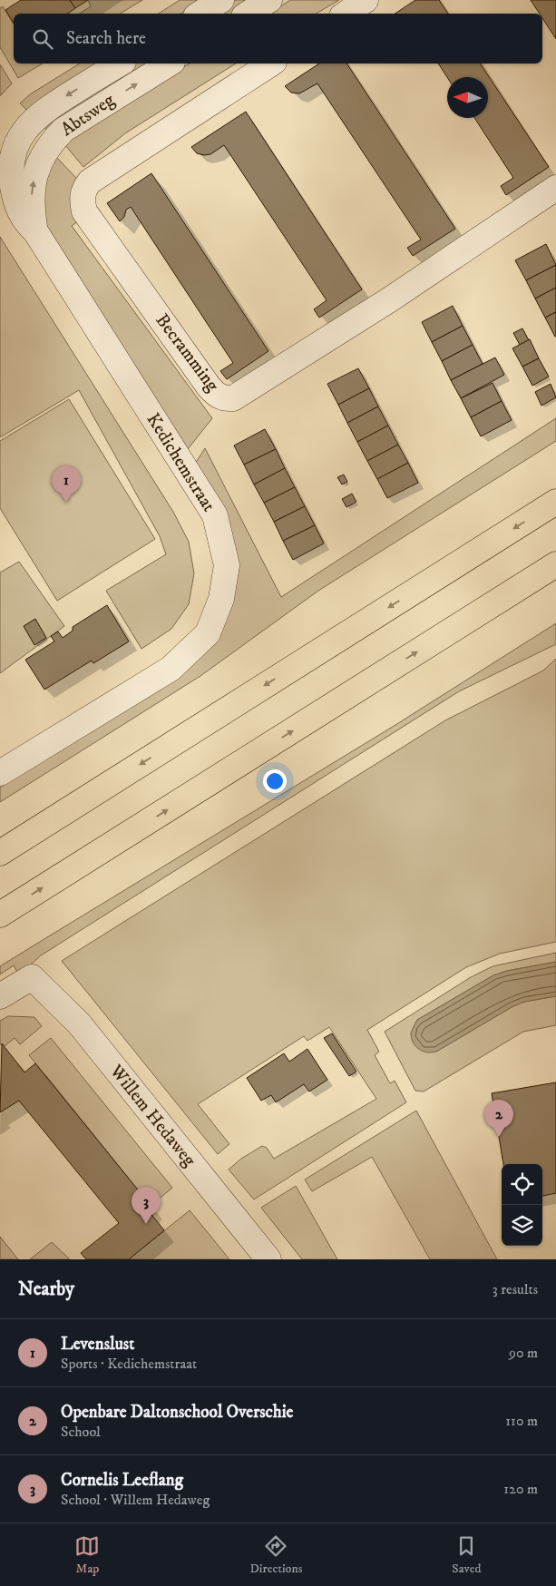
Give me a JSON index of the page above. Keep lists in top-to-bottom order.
{
  "streets": {
    "street": [
      "Abtsweg",
      "Becramming",
      "Kedichemstraat",
      "Willem Hedaweg"
    ]
  },
  "crossings": [
    ["Abtsweg", "Kedichemstraat"]
  ],
  "north": "left",
  "page": {
    "search": "Search here",
    "pins": ["1", "2", "3"],
    "heading": ["Nearby", "3 results"],
    "list": [
      {
        "mark": "1",
        "name": "Levenslust",
        "note": "Sports · Kedichemstraat",
        "value": "90 m"
      },
      {
        "mark": "2",
        "name": "Openbare Daltonschool Overschie",
        "note": "School",
        "value": "110 m"
      },
      {
        "mark": "3",
        "name": "Cornelis Leeflang",
        "note": "School · Willem Hedaweg",
        "value": "120 m"
      }
    ],
    "nav": ["Map", "Directions", "Saved"]
  }
}
